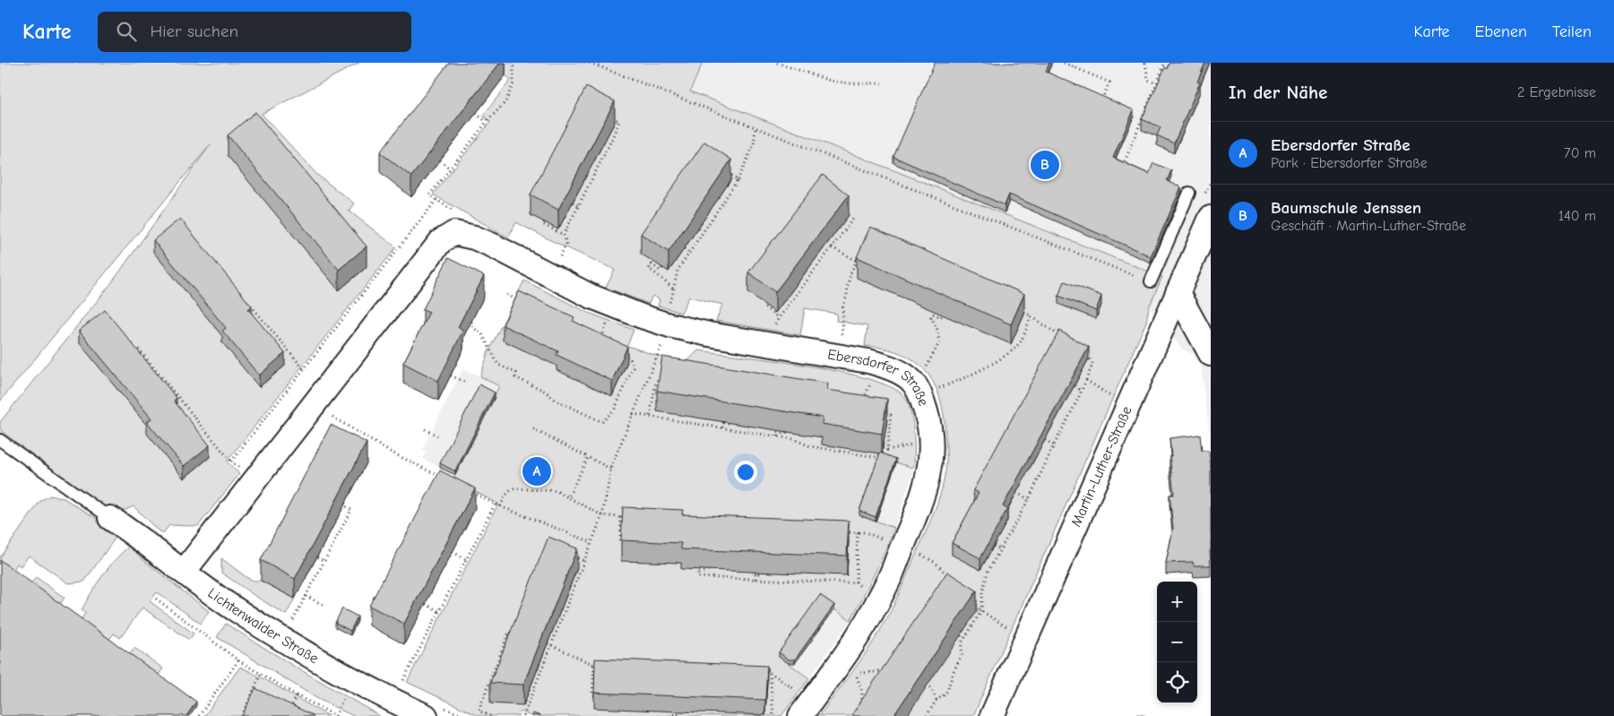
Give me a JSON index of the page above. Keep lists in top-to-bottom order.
{
  "streets": {
    "street": ["Ebersdorfer Straße", "Martin-Luther-Straße", "Lichtenwalder Straße"]
  },
  "page": {
    "header": "Karte",
    "search": "Hier suchen",
    "nav": ["Karte", "Ebenen", "Teilen"],
    "heading": ["In der Nähe", "2 Ergebnisse"],
    "list": [
      {
        "mark": "A",
        "name": "Ebersdorfer Straße",
        "note": "Park · Ebersdorfer Straße",
        "value": "70 m"
      },
      {
        "mark": "B",
        "name": "Baumschule Jenssen",
        "note": "Geschäft · Martin-Luther-Straße",
        "value": "140 m"
      }
    ],
    "pins": ["B", "A"],
    "map_buttons": ["+", "−"]
  }
}
